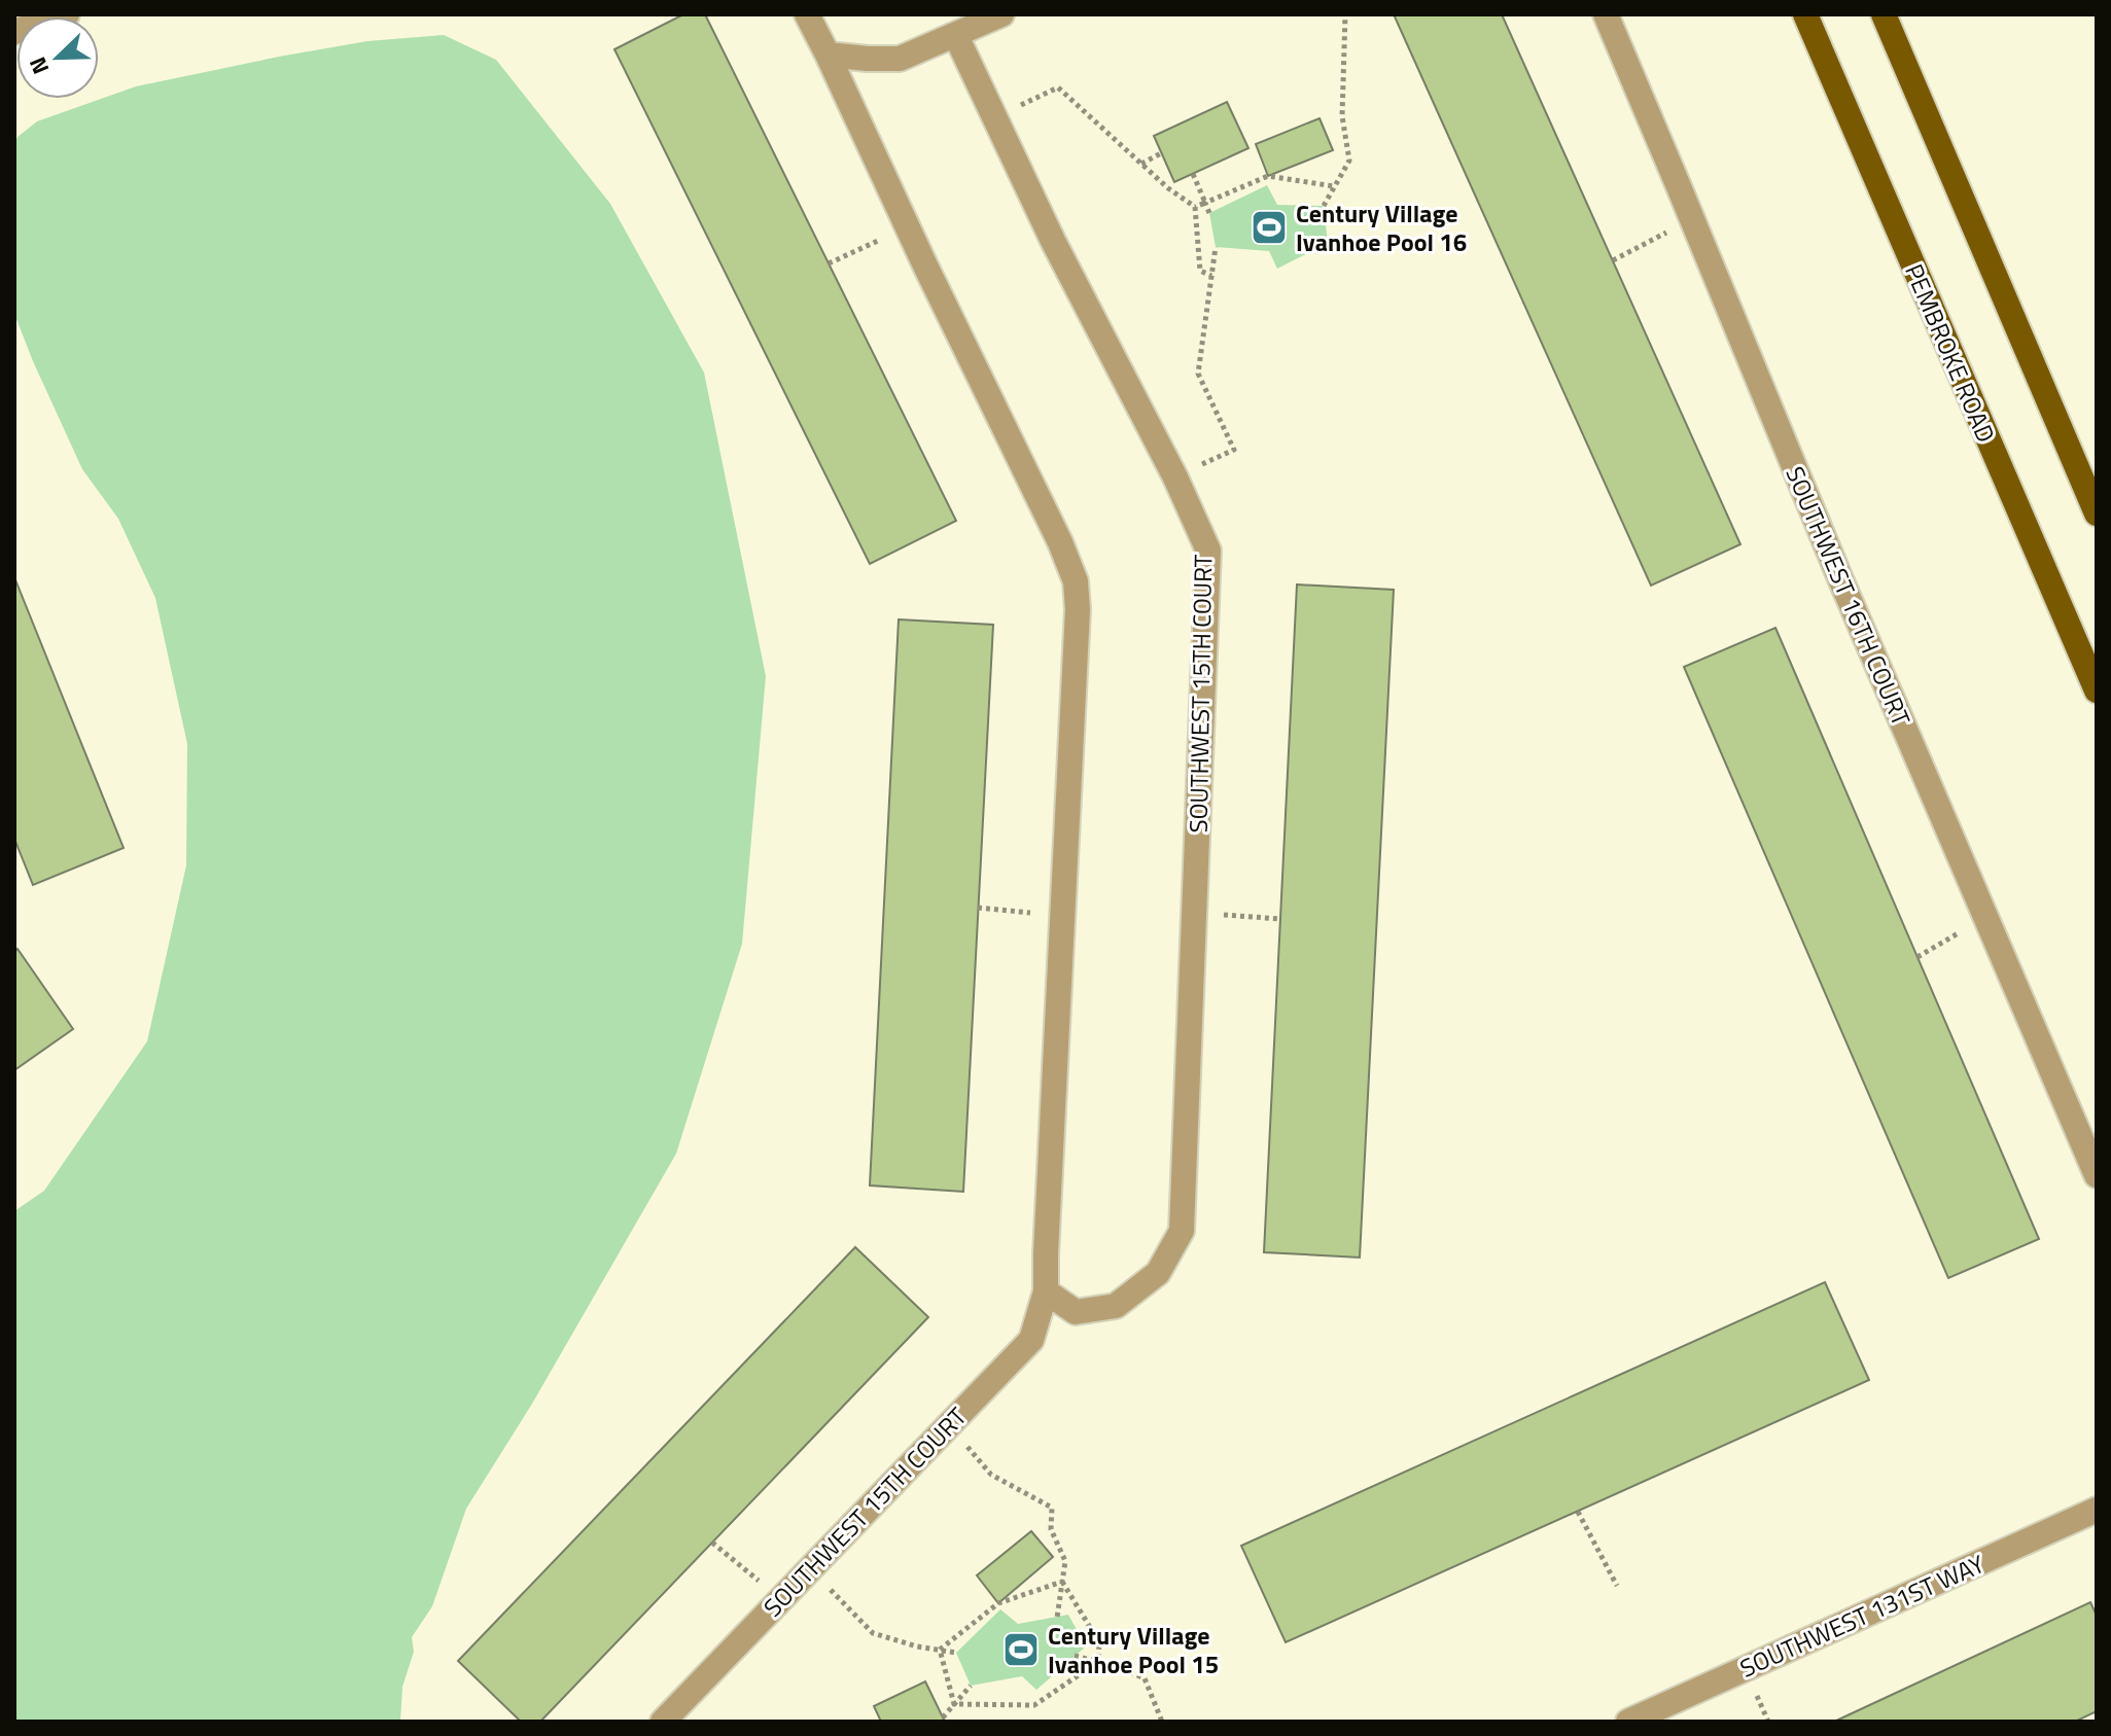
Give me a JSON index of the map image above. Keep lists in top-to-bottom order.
{
  "streets": {
    "main road": ["PEMBROKE ROAD"],
    "street": ["SOUTHWEST 16TH COURT", "SOUTHWEST 15TH COURT", "SOUTHWEST 131ST WAY"]
  },
  "places": {
    "sports": ["Century Village Ivanhoe Pool 16", "Century Village Ivanhoe Pool 15"]
  },
  "north": "bottom left"
}
